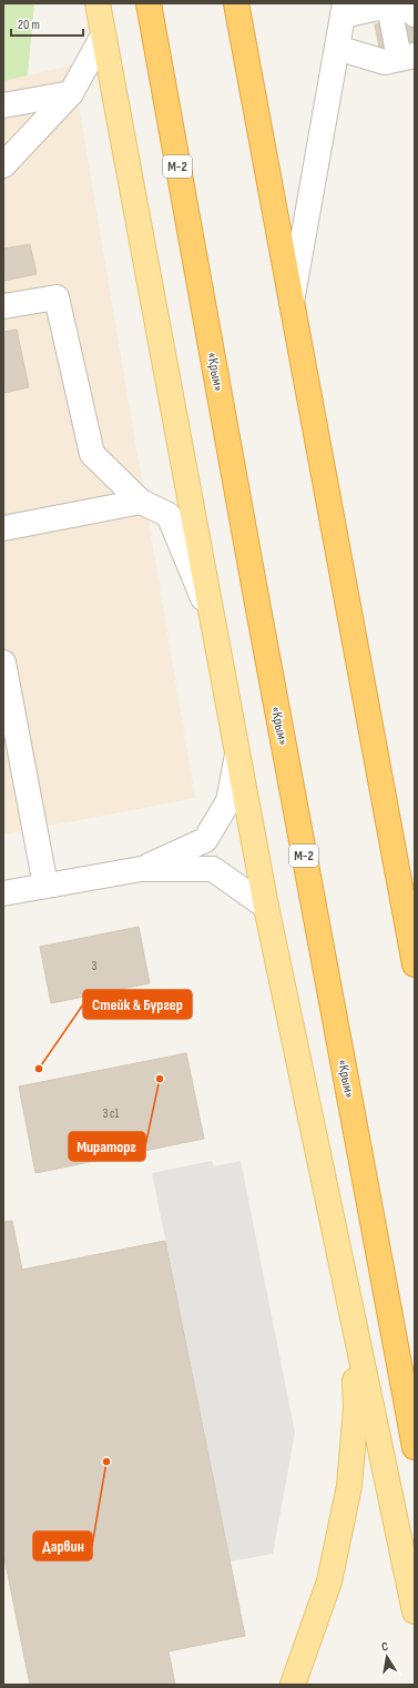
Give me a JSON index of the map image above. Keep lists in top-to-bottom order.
{
  "streets": {
    "highway": ["М-2", "«Крым»"]
  },
  "places": ["Стейк & Бургер", "Мираторг", "Дарвин"],
  "house_numbers": ["3", "3 с1"],
  "scale_bar": "20 m",
  "north": "top"
}
